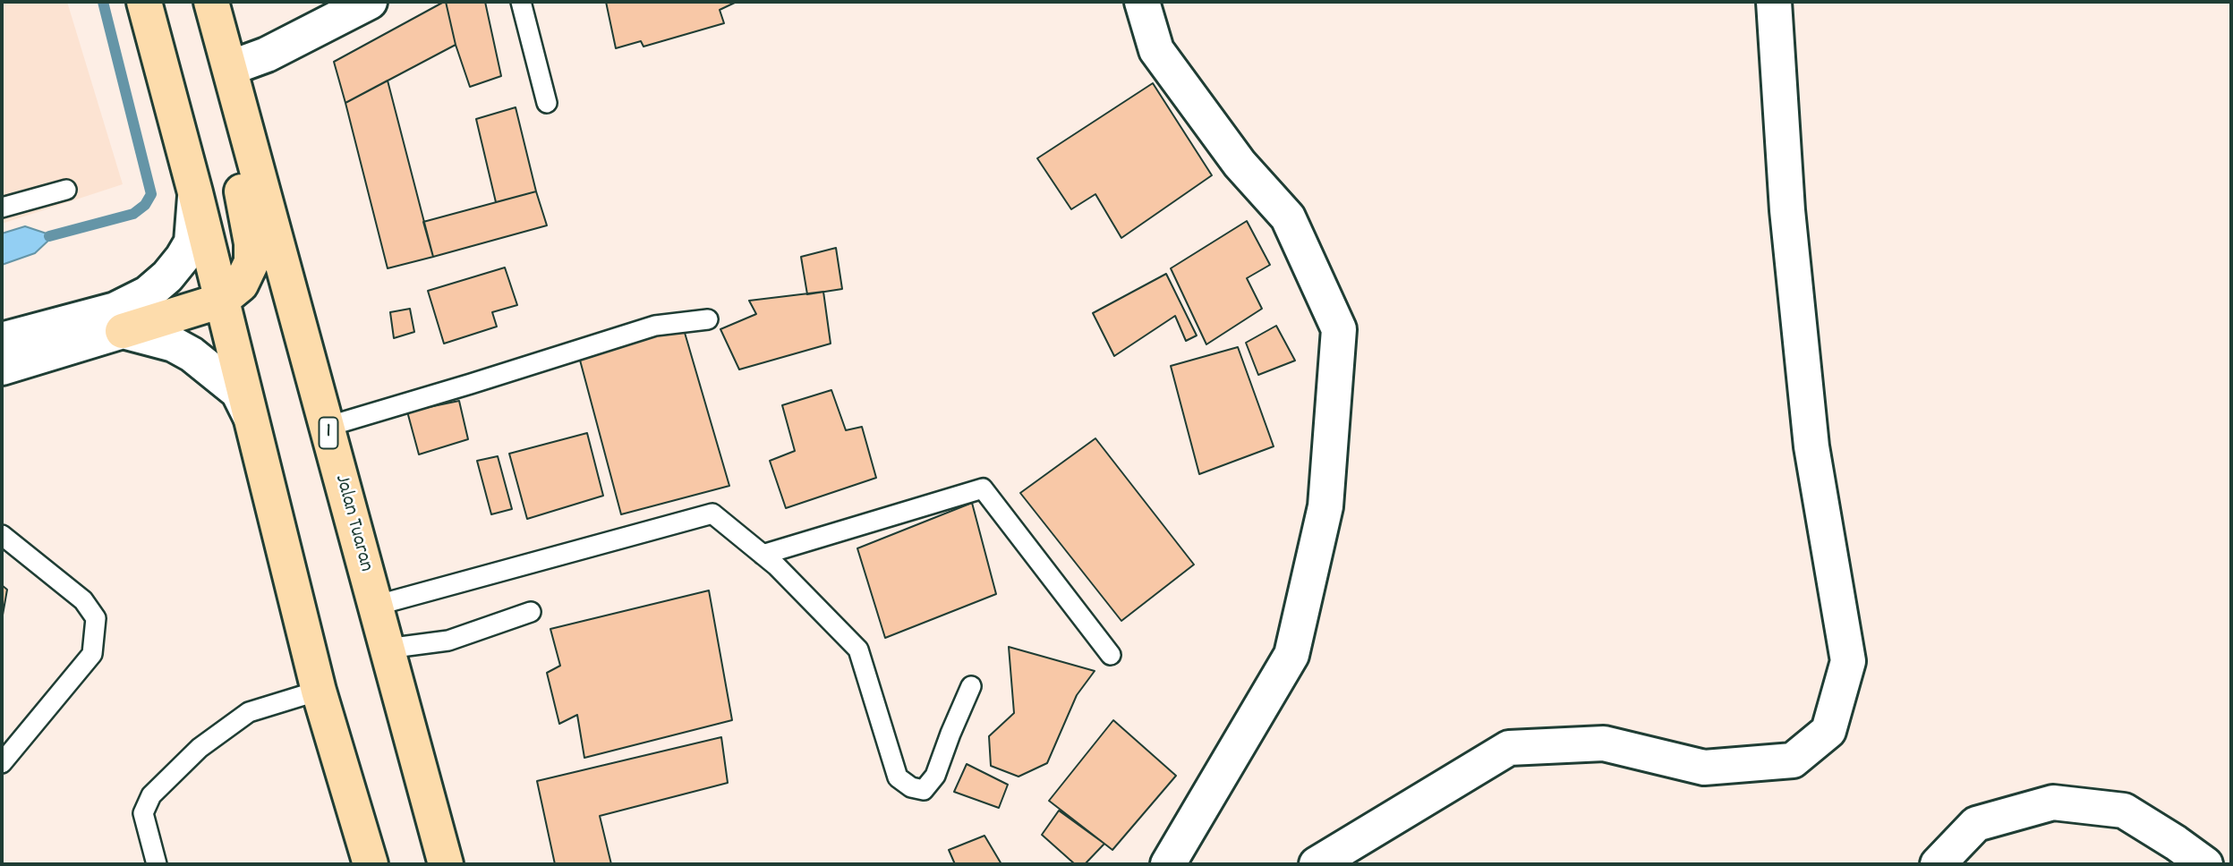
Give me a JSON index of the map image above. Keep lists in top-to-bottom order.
{
  "streets": {
    "main road": ["1", "Jalan Tuaran"]
  }
}
